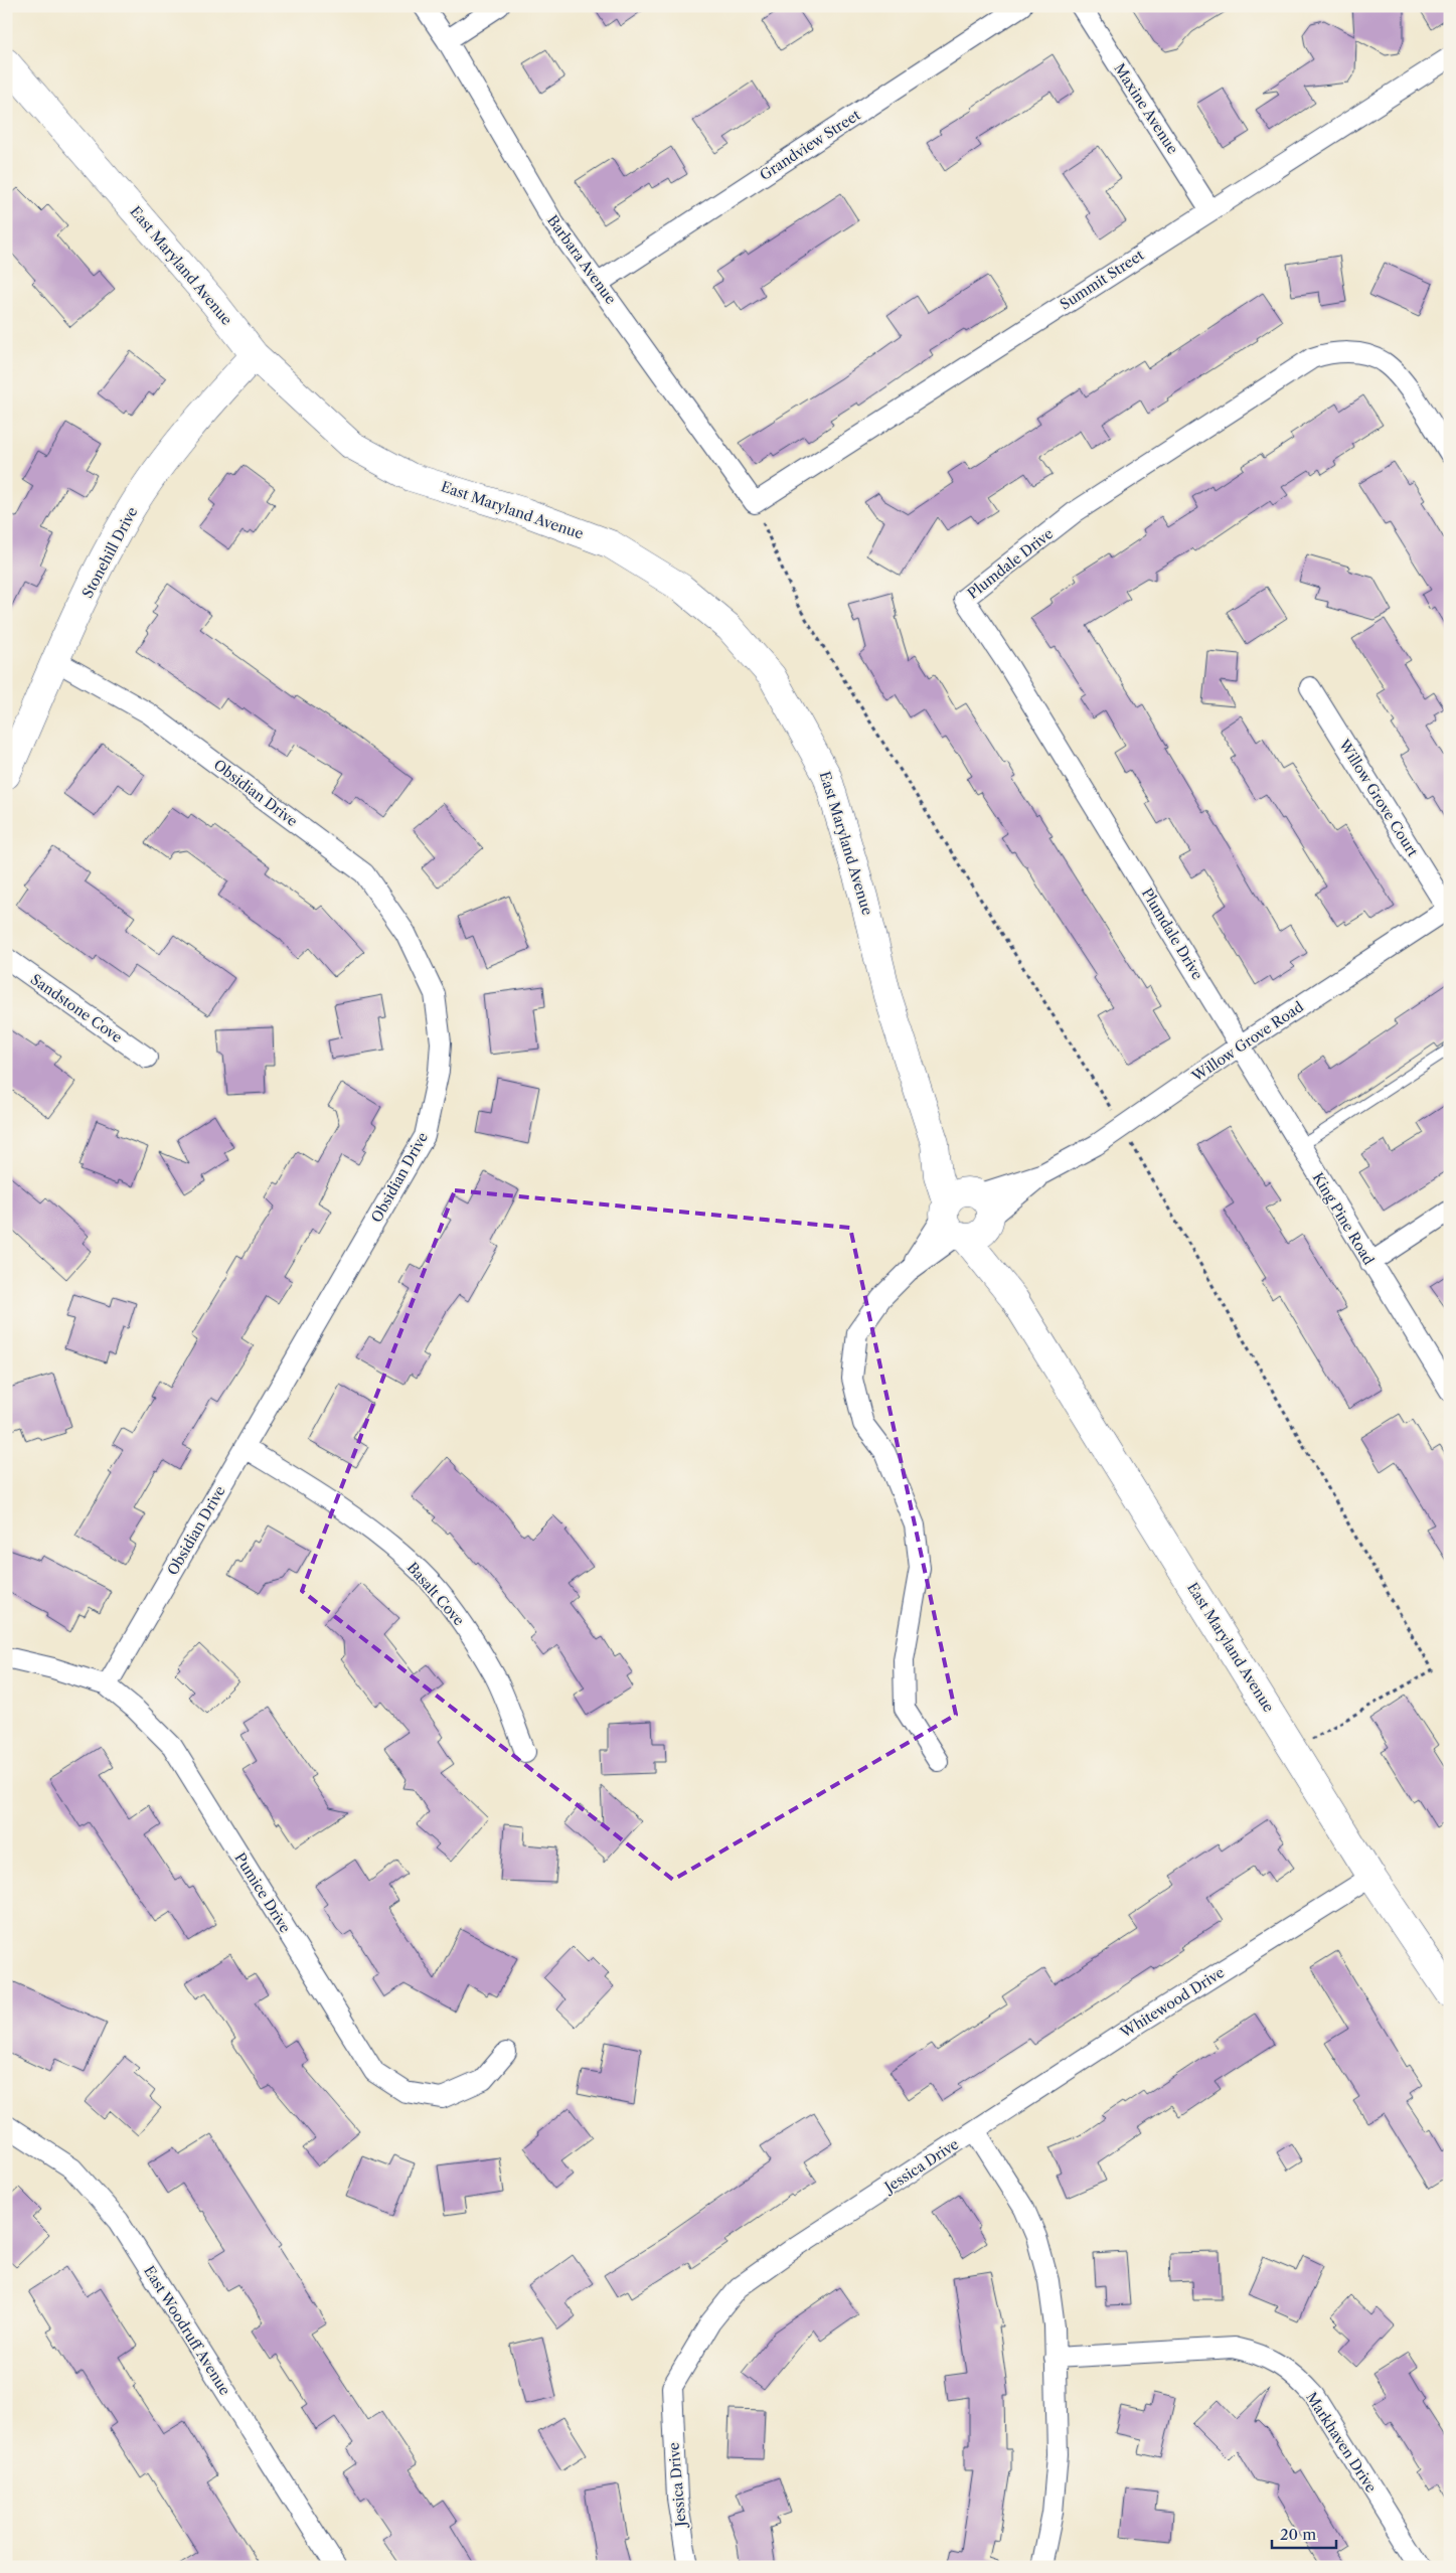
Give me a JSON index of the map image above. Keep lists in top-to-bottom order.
{
  "streets": {
    "street": [
      "Maxine Avenue",
      "Grandview Street",
      "Barbara Avenue",
      "East Maryland Avenue",
      "Summit Street",
      "Stonehill Drive",
      "Plumdale Drive",
      "Obsidian Drive",
      "Willow Grove Court",
      "Sandstone Cove",
      "Willow Grove Road",
      "King Pine Road",
      "Basalt Cove",
      "Pumice Drive",
      "Whitewood Drive",
      "Jessica Drive",
      "East Woodruff Avenue",
      "Markhaven Drive"
    ]
  },
  "crossings": [
    ["Maxine Avenue", "Summit Street"],
    ["Grandview Street", "Barbara Avenue"],
    ["Barbara Avenue", "Summit Street"],
    ["East Maryland Avenue", "Stonehill Drive"],
    ["East Maryland Avenue", "Willow Grove Road"],
    ["East Maryland Avenue", "Whitewood Drive"],
    ["Stonehill Drive", "Obsidian Drive"],
    ["Plumdale Drive", "Willow Grove Road"],
    ["Plumdale Drive", "King Pine Road"],
    ["Obsidian Drive", "Basalt Cove"],
    ["Obsidian Drive", "Pumice Drive"],
    ["Willow Grove Court", "Willow Grove Road"],
    ["Willow Grove Road", "King Pine Road"],
    ["Whitewood Drive", "Jessica Drive"]
  ],
  "scale_bar": "20 m"
}
